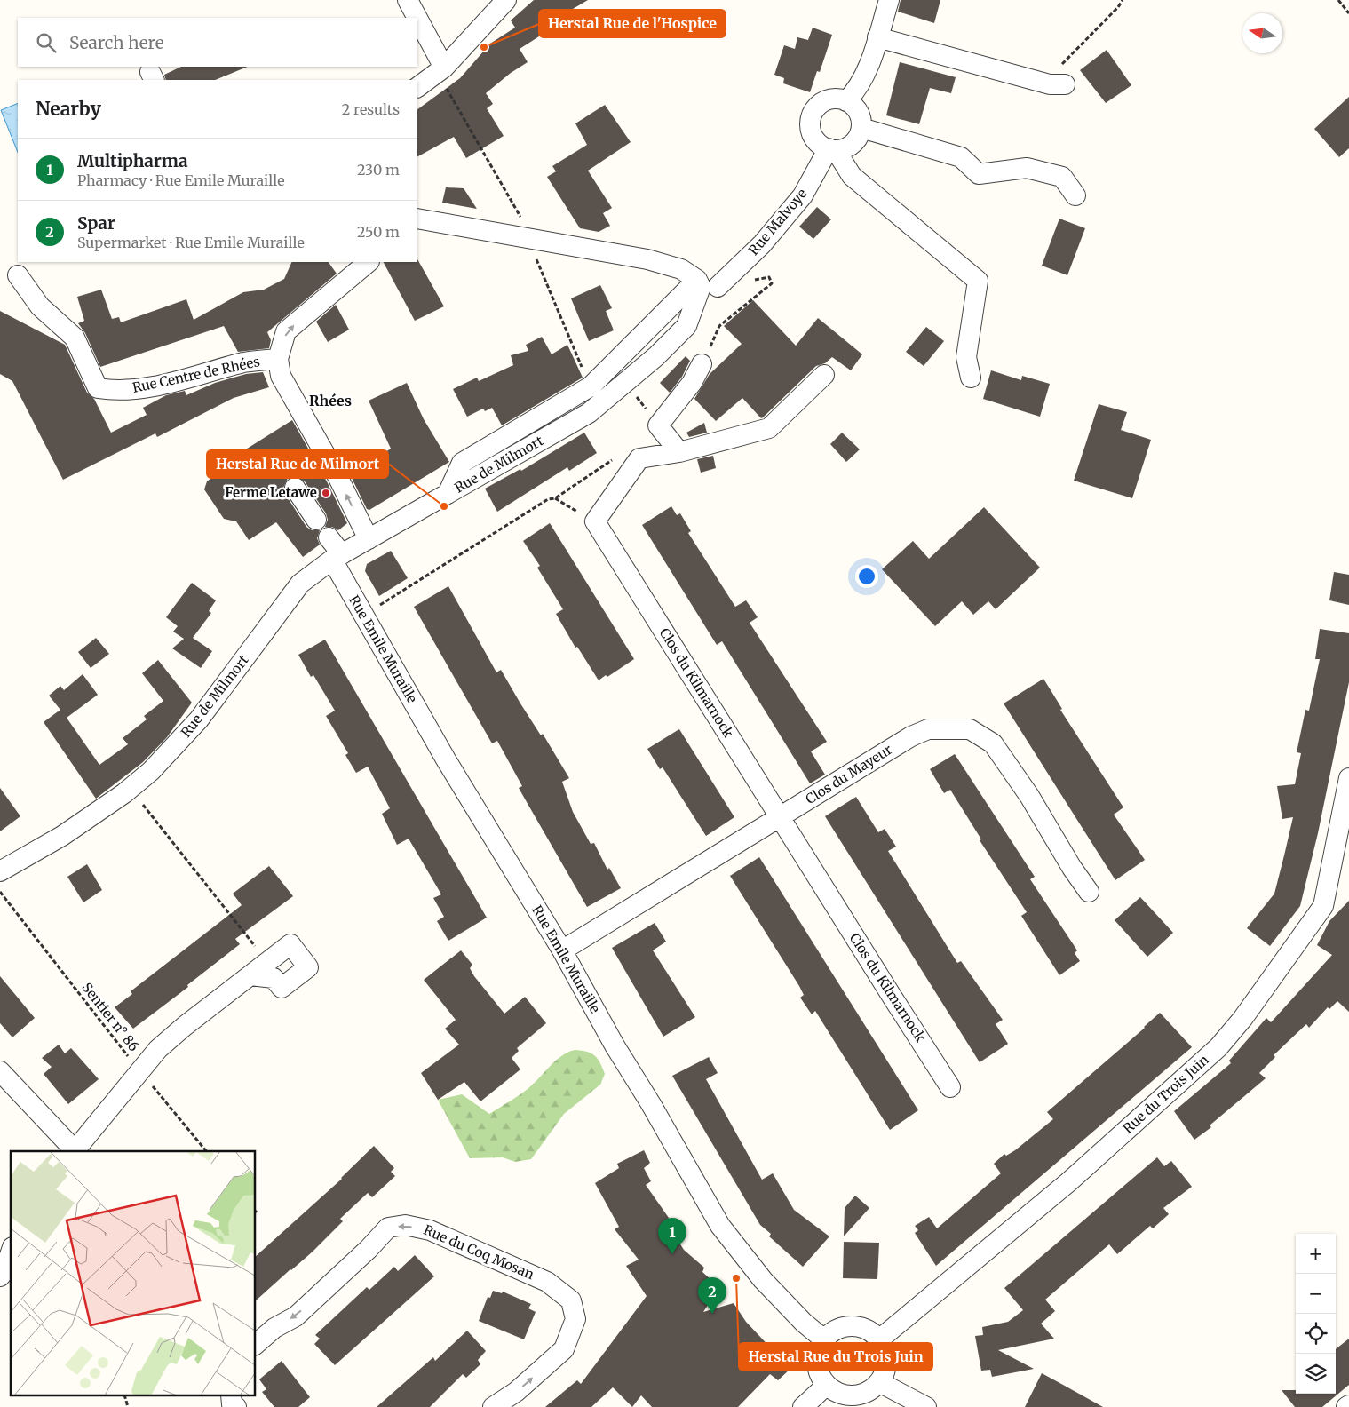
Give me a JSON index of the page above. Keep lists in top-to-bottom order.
{
  "streets": {
    "street": [
      "Rue Malvoye",
      "Rue Centre de Rhées",
      "Rue de Milmort",
      "Rue Emile Muraille",
      "Clos du Kilmarnock",
      "Clos du Mayeur",
      "Rue du Trois Juin",
      "Rue du Coq Mosan"
    ],
    "path": ["Sentier n° 86"]
  },
  "crossings": [
    ["Rue Centre de Rhées", "Rue de Milmort"],
    ["Rue de Milmort", "Rue Emile Muraille"],
    ["Rue Emile Muraille", "Clos du Mayeur"],
    ["Rue Emile Muraille", "Rue du Trois Juin"],
    ["Clos du Kilmarnock", "Clos du Mayeur"]
  ],
  "one_way": ["Rue Centre de Rhées"],
  "districts": ["Rhées"],
  "places": [
    "Herstal Rue de l'Hospice",
    "Ferme Letawe",
    "Herstal Rue de Milmort",
    "Herstal Rue du Trois Juin"
  ],
  "north": "left",
  "page": {
    "search": "Search here",
    "heading": ["Nearby", "2 results"],
    "list": [
      {
        "mark": "1",
        "name": "Multipharma",
        "note": "Pharmacy · Rue Emile Muraille",
        "value": "230 m"
      },
      {
        "mark": "2",
        "name": "Spar",
        "note": "Supermarket · Rue Emile Muraille",
        "value": "250 m"
      }
    ],
    "pins": ["1", "2"],
    "map_buttons": ["+", "−"]
  }
}
